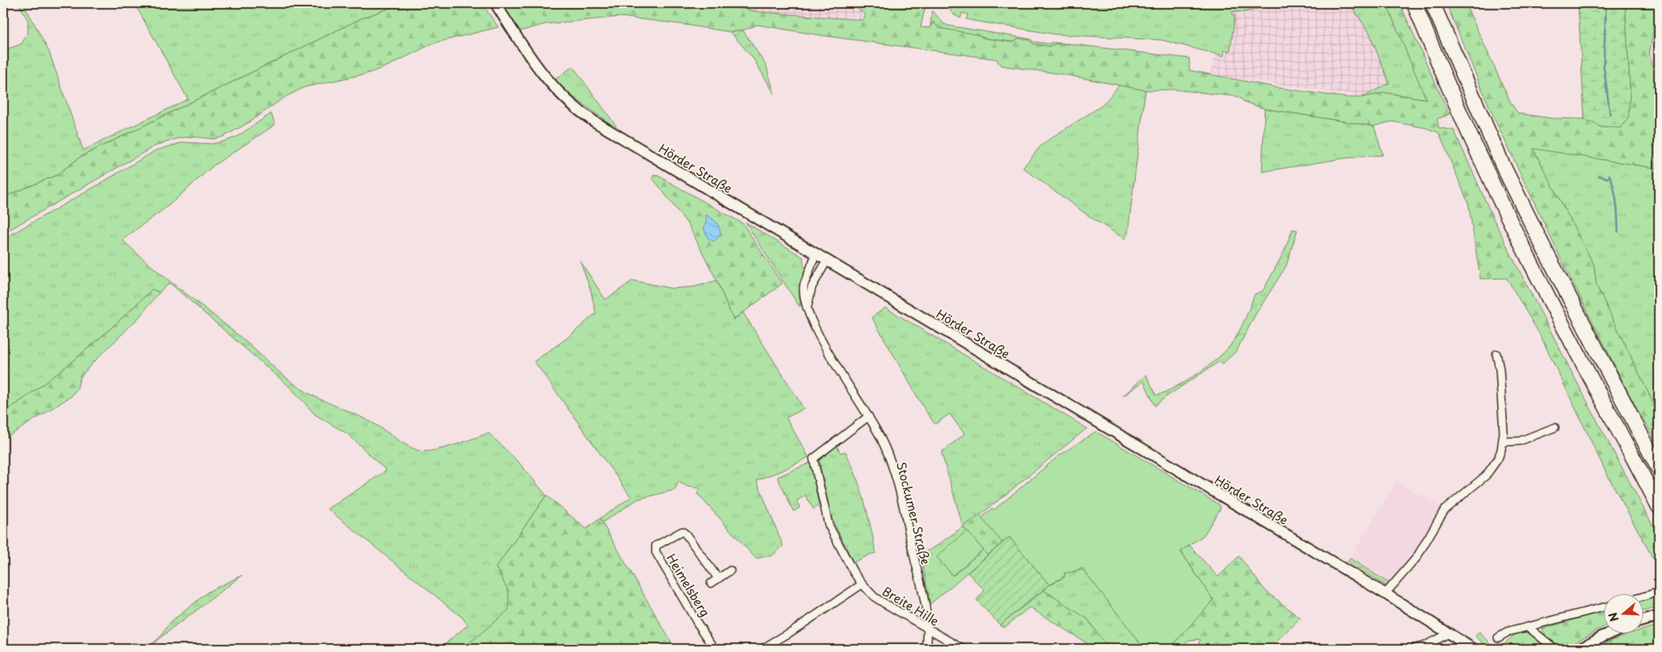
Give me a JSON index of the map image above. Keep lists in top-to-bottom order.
{
  "streets": {
    "main road": ["Hörder Straße"],
    "street": ["Stockumer Straße", "Heimelsberg", "Breite Hille"]
  },
  "crossings": [
    ["Hörder Straße", "Stockumer Straße"],
    ["Stockumer Straße", "Breite Hille"]
  ],
  "north": "left"
}
